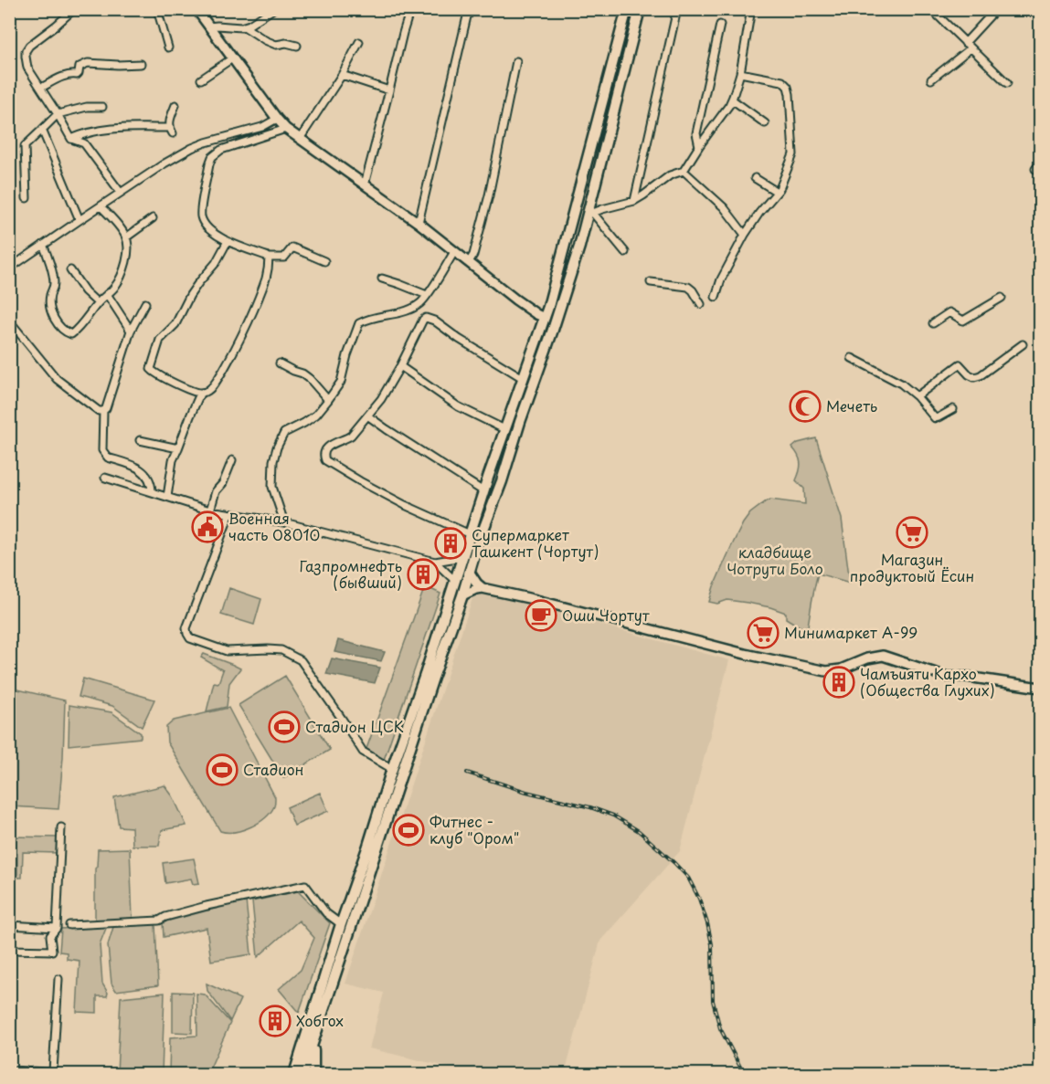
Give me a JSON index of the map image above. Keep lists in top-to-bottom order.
{
  "parks": ["кладбище Чотрути Боло"],
  "places": {
    "mosque": ["Мечеть"],
    "public building": ["Военная часть 08010"],
    "supermarket": ["Магазин продуктоый Ёсин", "Минимаркет А-99"],
    "building": [
      "Супермаркет Ташкент (Чортут)",
      "Газпромнефть (бывший)",
      "Чамъияти Кархо (Общества Глухих)",
      "Хобгох"
    ],
    "cafe": ["Оши Чортут"],
    "sports": ["Стадион ЦСК", "Стадион", "Фитнес - клуб \"Ором\""]
  }
}
